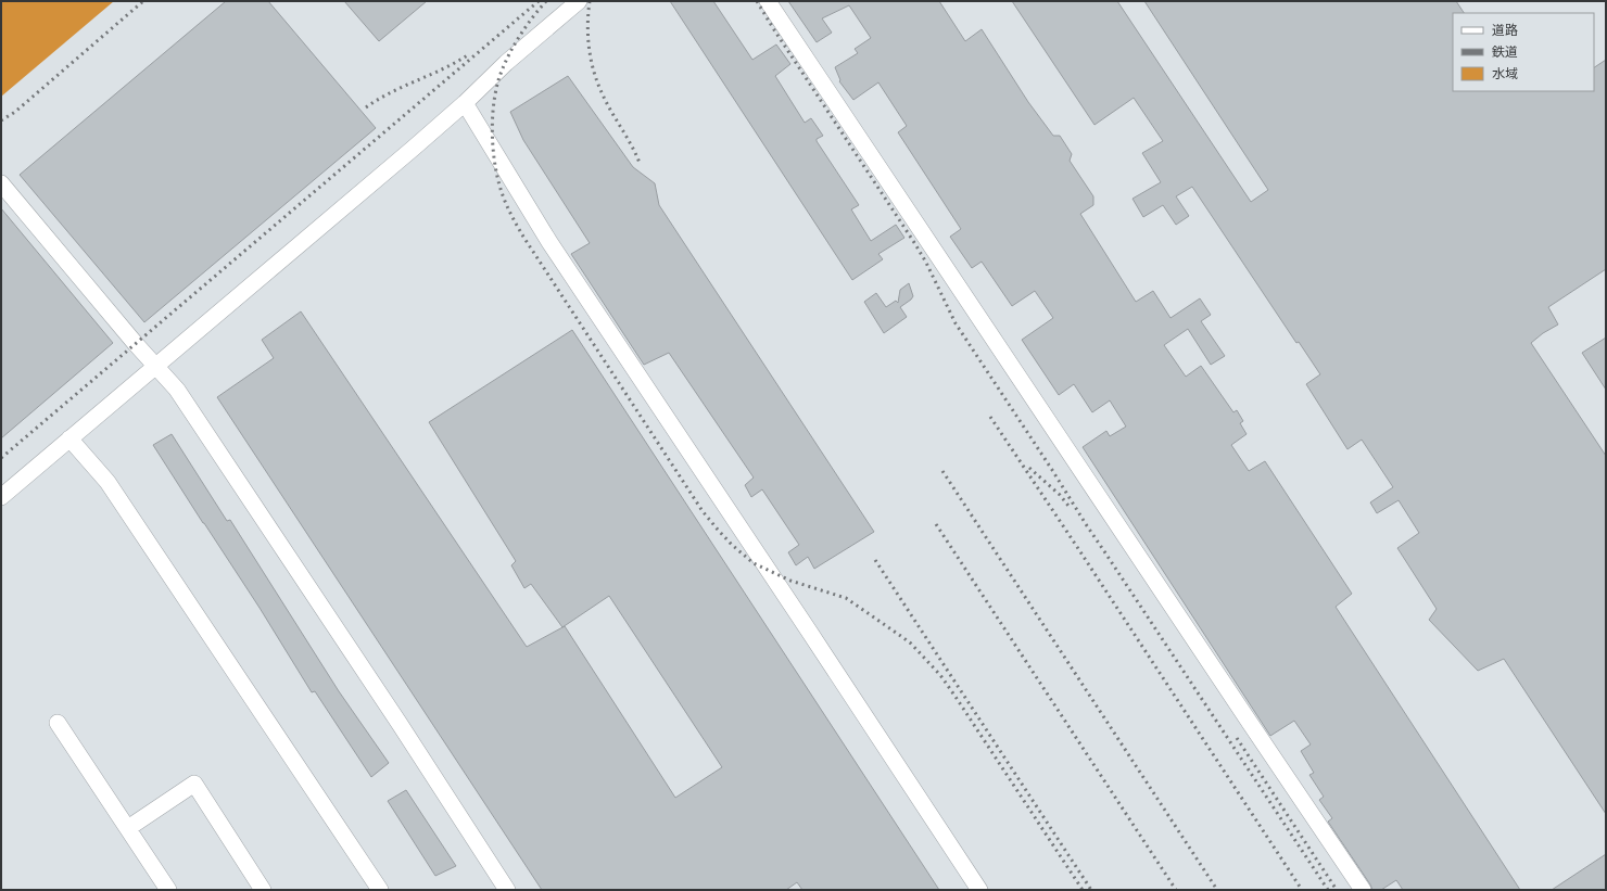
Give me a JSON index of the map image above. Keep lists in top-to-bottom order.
{
  "legend": ["道路", "鉄道", "水域"]
}
